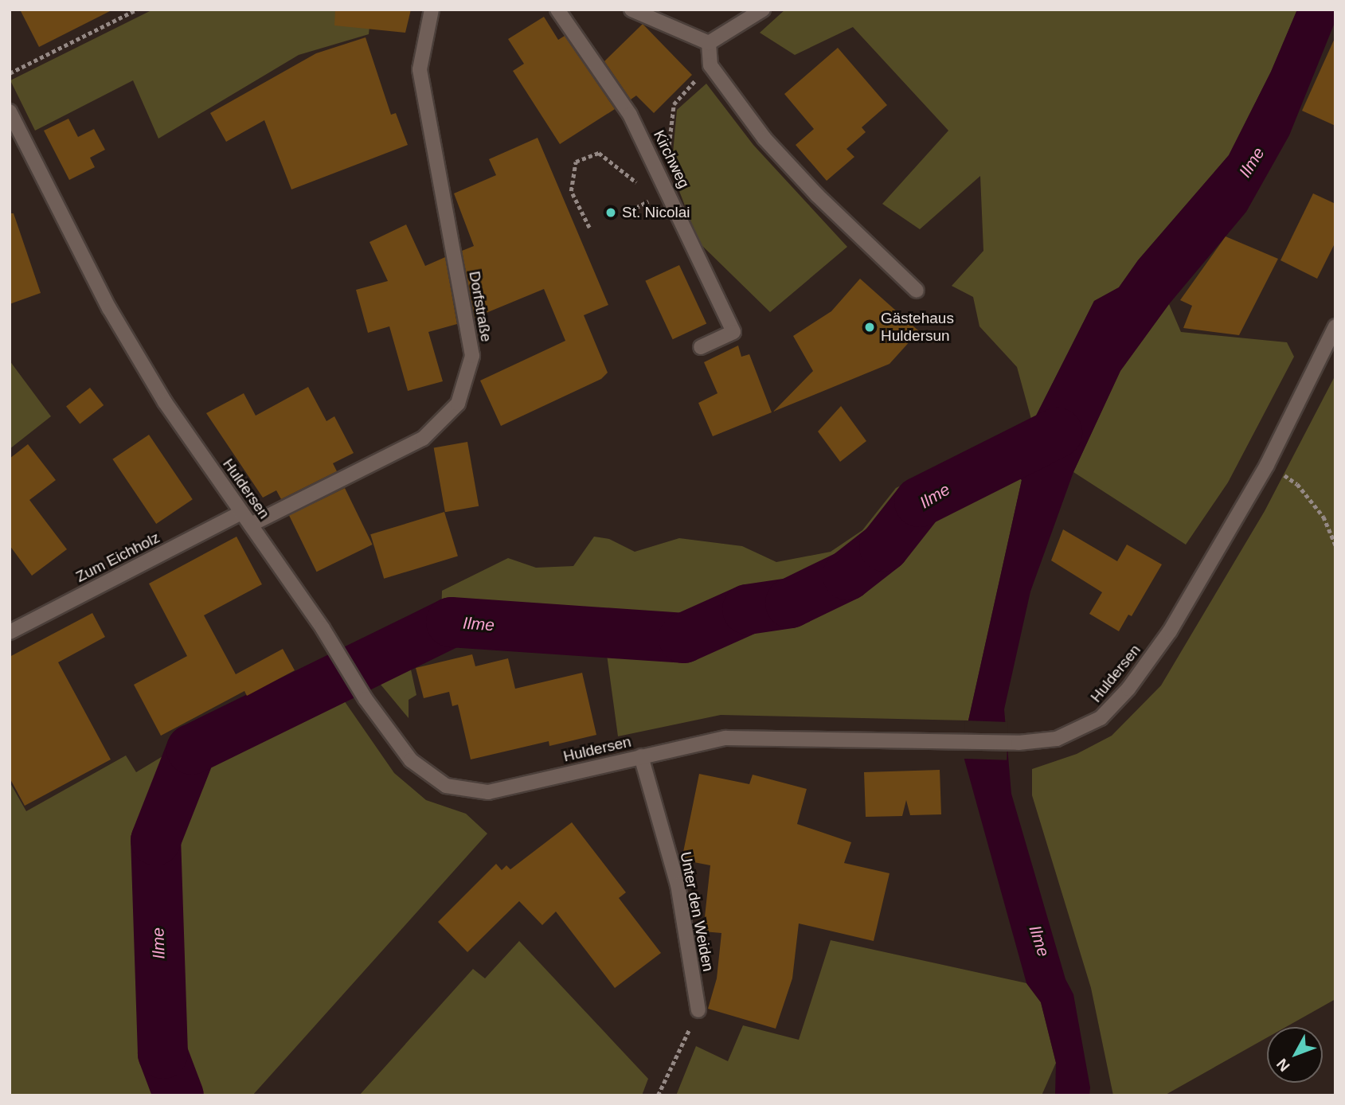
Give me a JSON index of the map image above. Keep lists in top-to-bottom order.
{
  "streets": {
    "street": [
      "Kirchweg",
      "Dorfstraße",
      "Huldersen",
      "Zum Eichholz",
      "Unter den Weiden"
    ]
  },
  "crossings": [
    ["Dorfstraße", "Huldersen"],
    ["Huldersen", "Zum Eichholz"],
    ["Huldersen", "Unter den Weiden"]
  ],
  "water": ["Ilme"],
  "places": ["St. Nicolai", "Gästehaus Huldersun"],
  "north": "bottom left"
}
